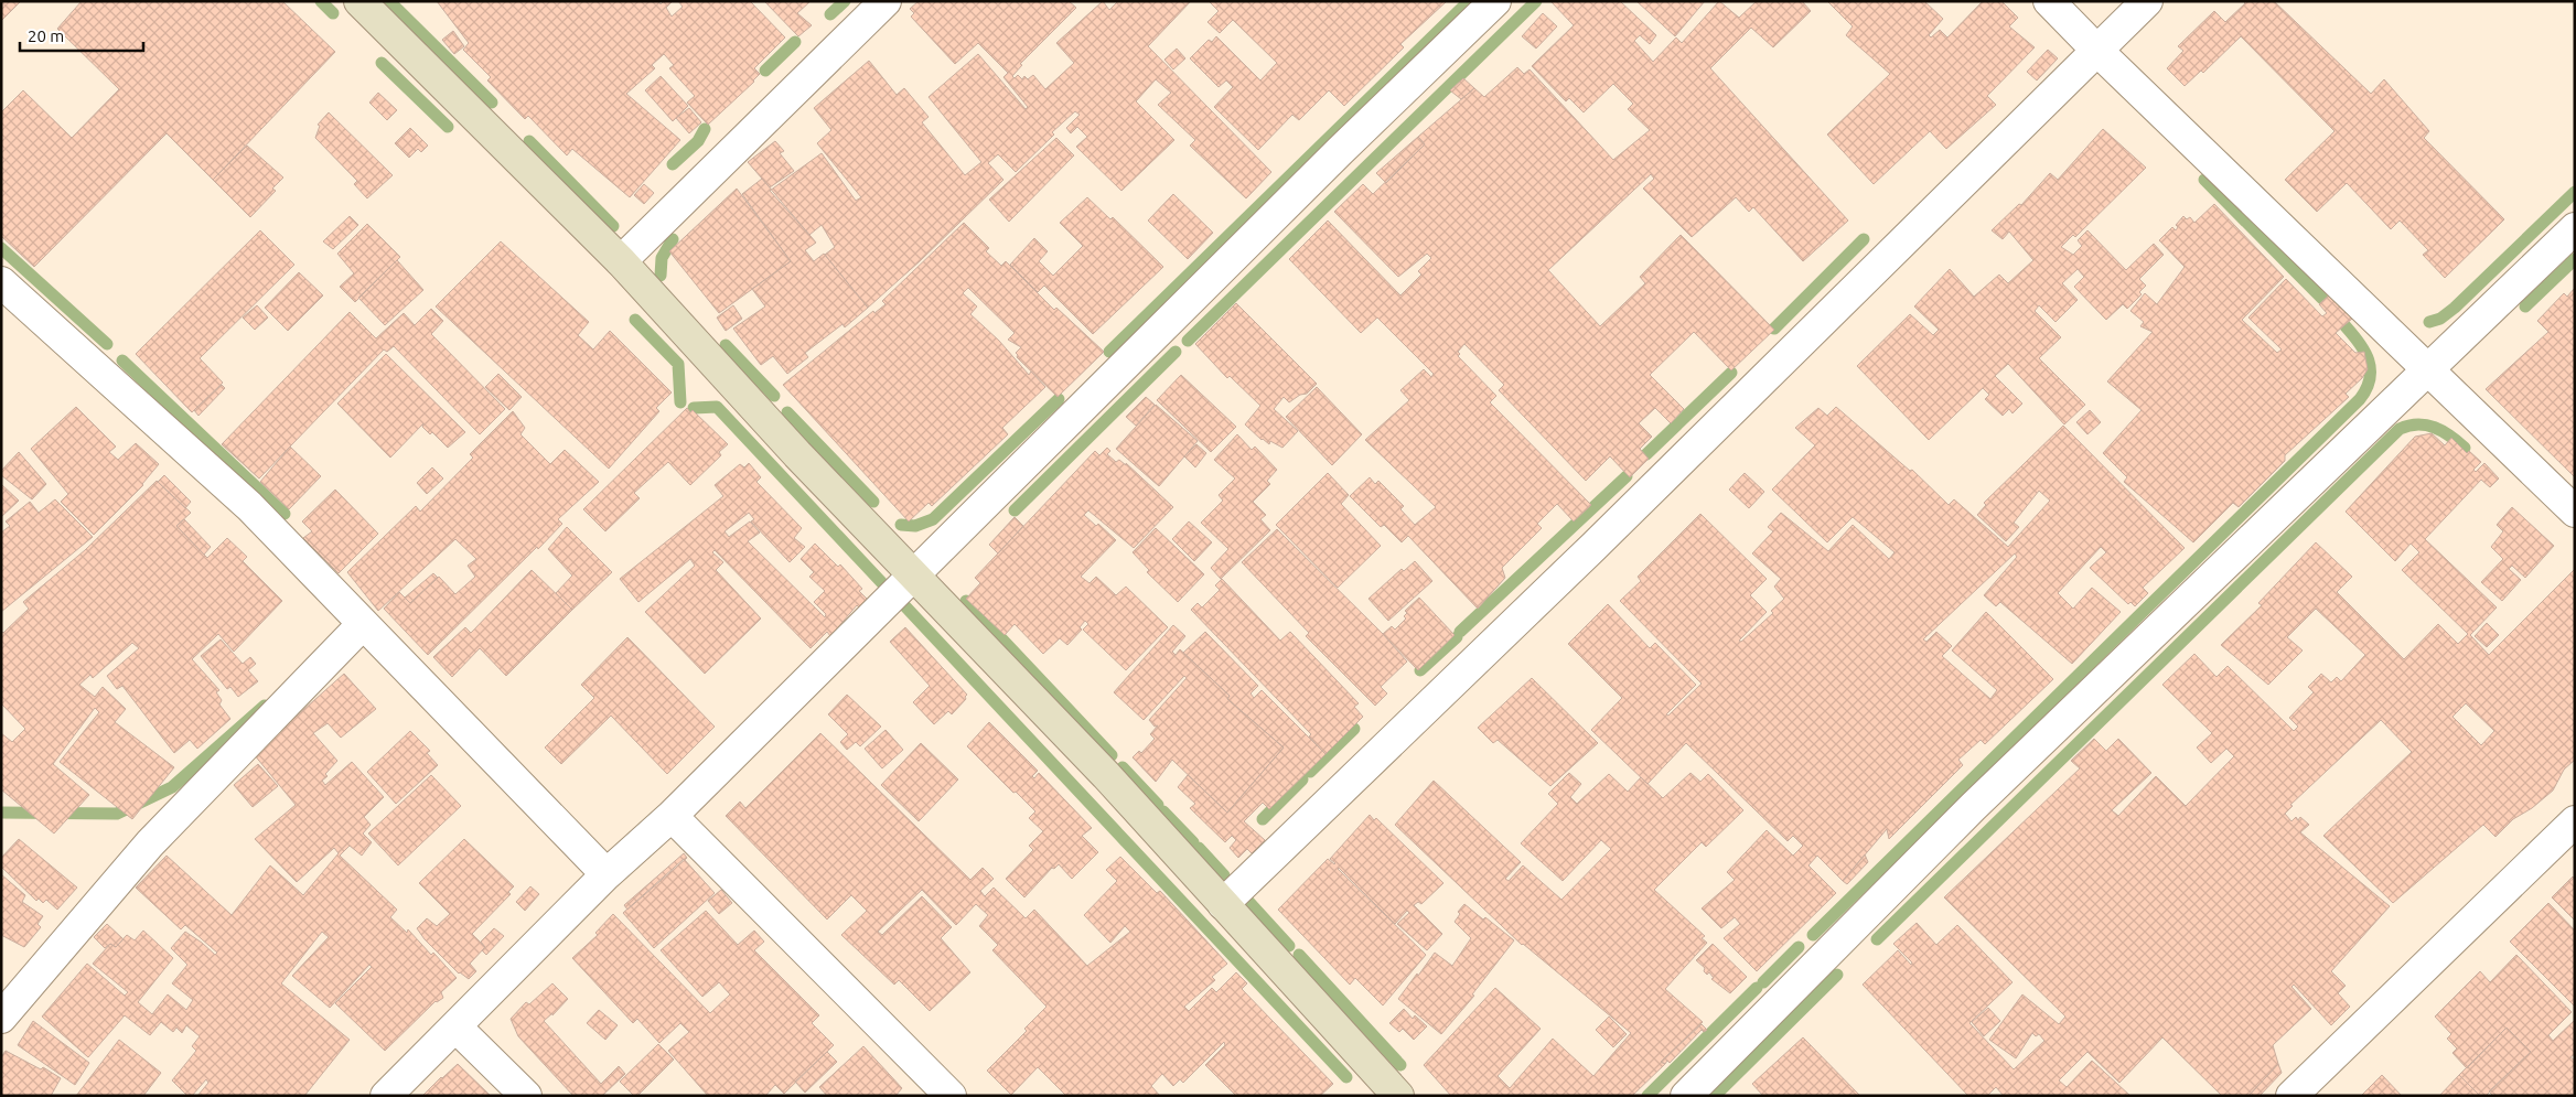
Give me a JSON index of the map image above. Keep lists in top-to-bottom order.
{
  "scale_bar": "20 m"
}
